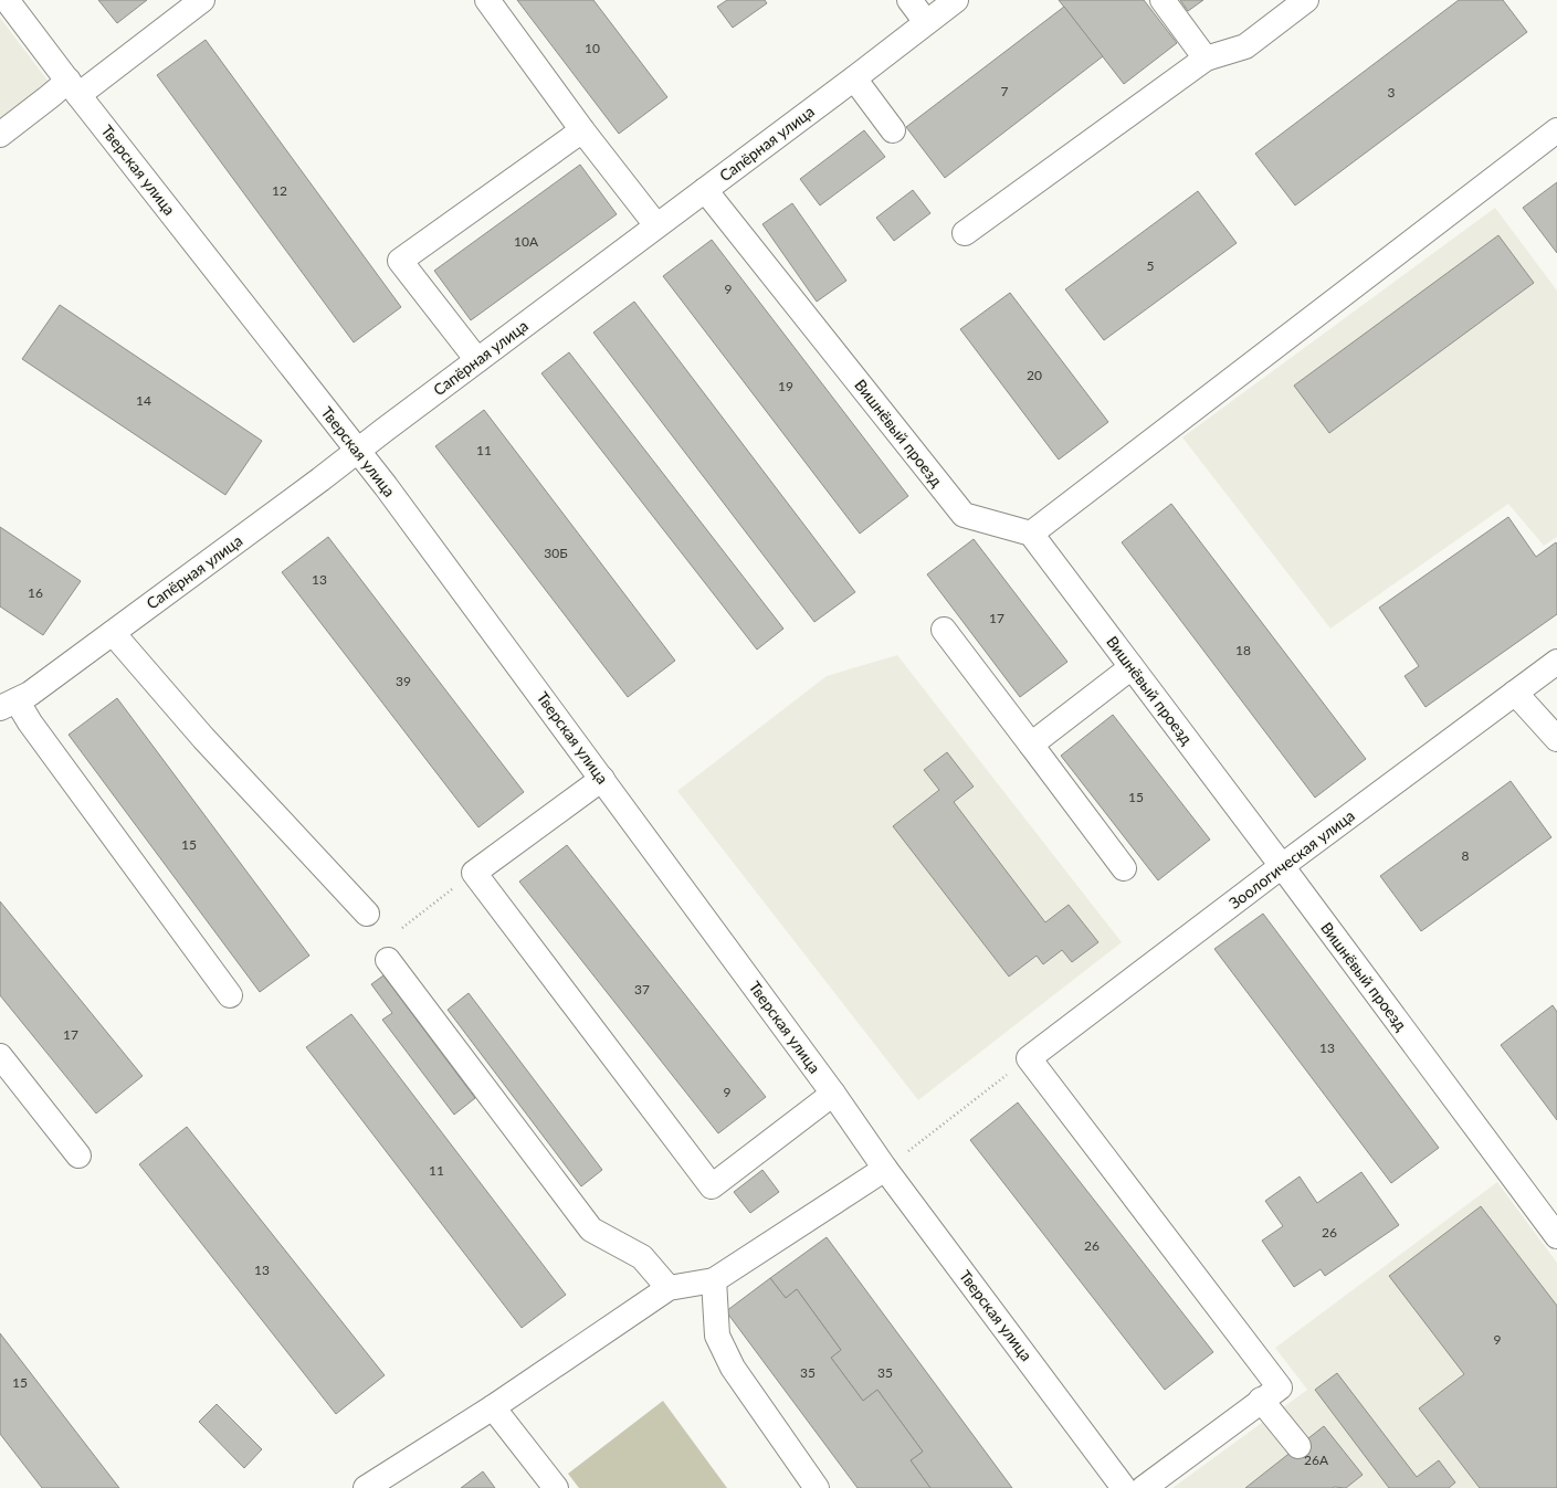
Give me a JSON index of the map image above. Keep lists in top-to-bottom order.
{
  "streets": {
    "street": [
      "Сапёрная улица",
      "Тверская улица",
      "Вишнёвый проезд",
      "Зоологическая улица"
    ]
  },
  "crossings": [
    ["Сапёрная улица", "Тверская улица"],
    ["Сапёрная улица", "Вишнёвый проезд"],
    ["Вишнёвый проезд", "Зоологическая улица"]
  ],
  "house_numbers": [
    "10",
    "7",
    "3",
    "12",
    "10А",
    "5",
    "9",
    "20",
    "19",
    "14",
    "11",
    "30Б",
    "13",
    "16",
    "17",
    "18",
    "39",
    "15",
    "15",
    "8",
    "37",
    "17",
    "13",
    "9",
    "11",
    "26",
    "26",
    "13",
    "9",
    "35",
    "35",
    "15",
    "26А"
  ]
}
